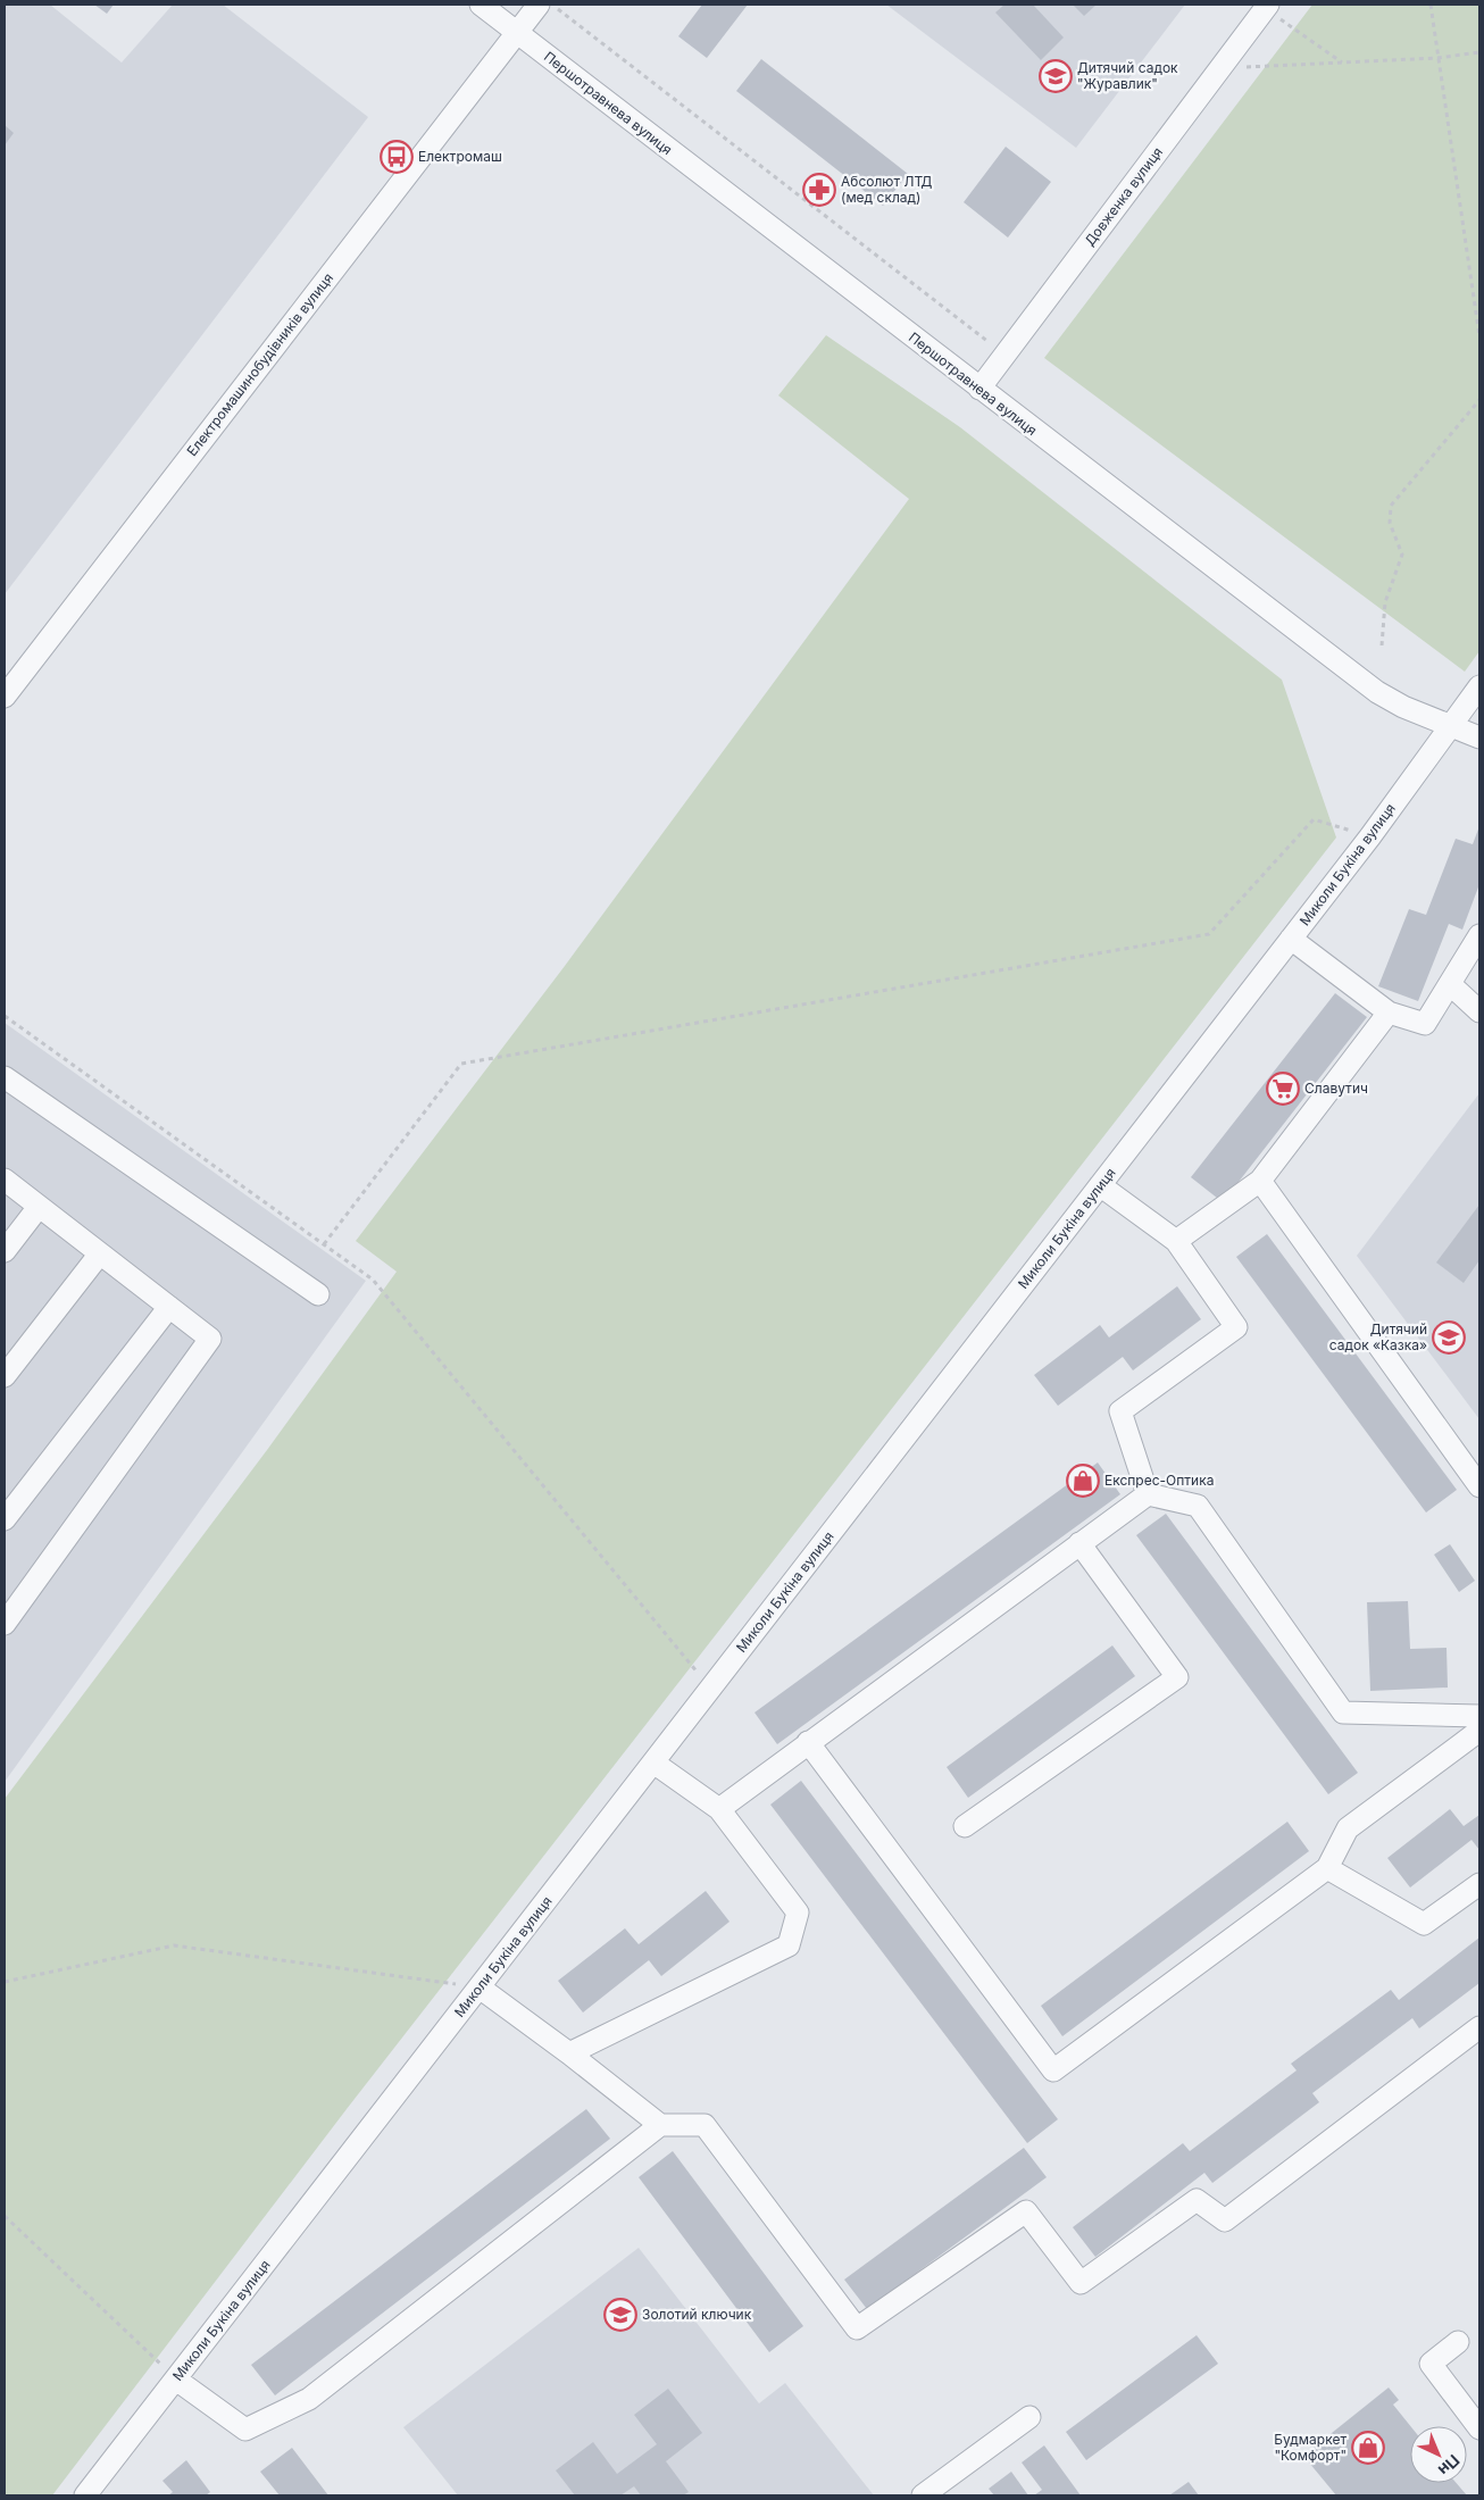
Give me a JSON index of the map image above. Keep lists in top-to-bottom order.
{
  "streets": {
    "street": [
      "Першотравнева вулиця",
      "Довженка вулиця",
      "Електромашинобудівників вулиця",
      "Миколи Букіна вулиця"
    ]
  },
  "crossings": [
    ["Першотравнева вулиця", "Довженка вулиця"],
    ["Першотравнева вулиця", "Електромашинобудівників вулиця"],
    ["Першотравнева вулиця", "Миколи Букіна вулиця"]
  ],
  "places": {
    "school or university": ["Дитячий садок \"Журавлик\"", "Дитячий садок «Казка»", "Золотий ключик"],
    "bus stop": ["Електромаш"],
    "pharmacy": ["Абсолют ЛТД (мед склад)"],
    "supermarket": ["Славутич"],
    "shop": ["Експрес-Оптика", "Будмаркет \"Комфорт\""]
  },
  "north": "bottom right"
}
